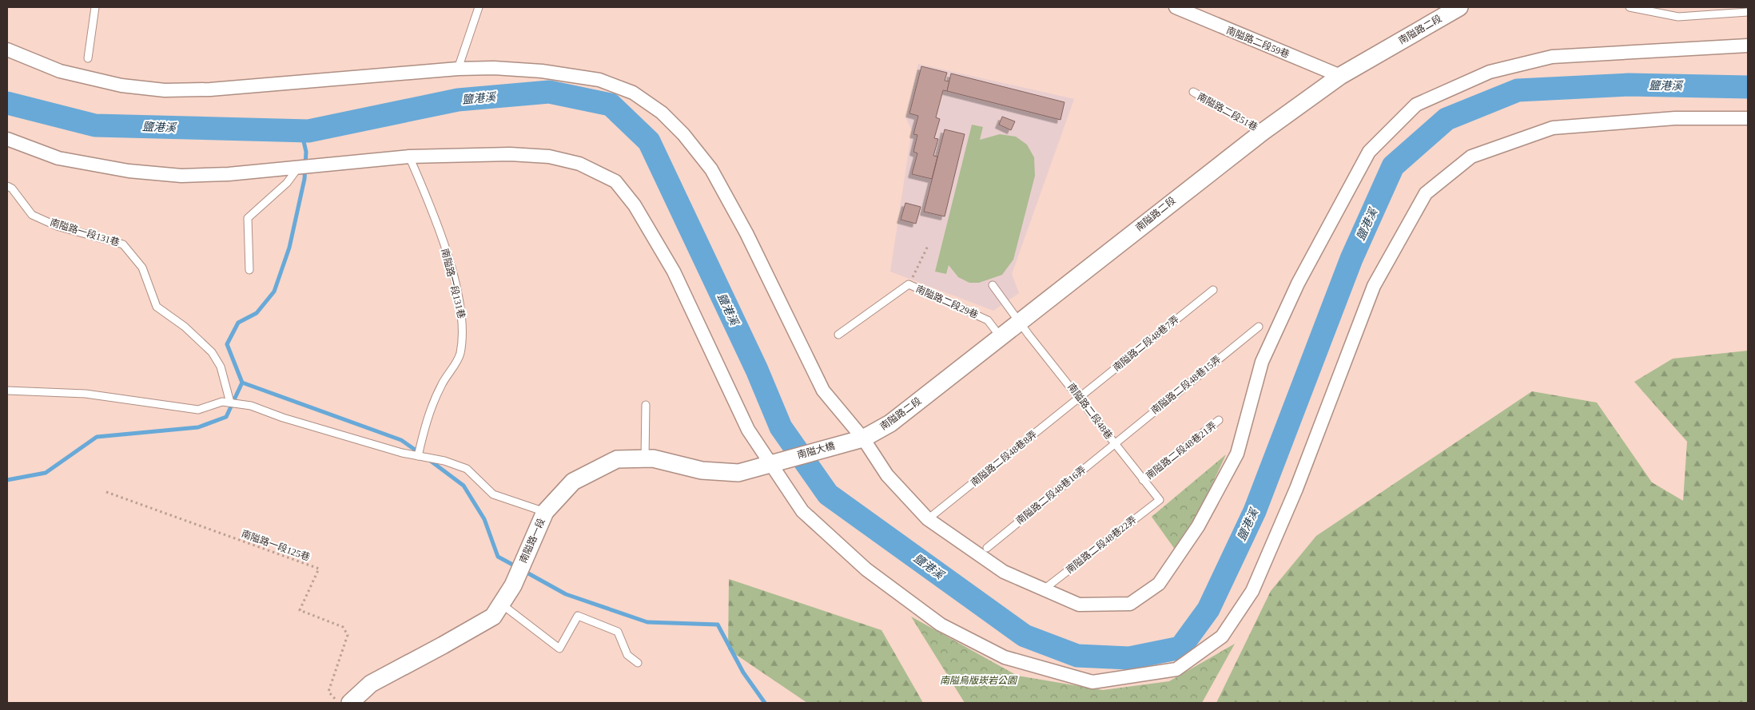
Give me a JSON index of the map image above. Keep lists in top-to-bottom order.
{
  "streets": {
    "street": [
      "南隘路二段",
      "南隘路二段59巷",
      "南隘大橋",
      "南隘路一段"
    ],
    "lane": [
      "南隘路二段51巷",
      "南隘路一段131巷",
      "南隘路二段29巷",
      "南隘路二段48巷7弄",
      "南隘路二段48巷15弄",
      "南隘路二段48巷",
      "南隘路二段48巷21弄",
      "南隘路二段48巷8弄",
      "南隘路二段48巷16弄",
      "南隘路二段48巷22弄"
    ],
    "path": ["南隘路一段125巷"]
  },
  "crossings": [
    ["南隘路二段", "南隘路二段59巷"],
    ["南隘路二段", "南隘路二段51巷"],
    ["南隘路二段", "南隘路二段29巷"],
    ["南隘路二段", "南隘路二段48巷"],
    ["南隘路二段", "南隘大橋"],
    ["南隘路二段48巷7弄", "南隘路二段48巷"],
    ["南隘路二段48巷7弄", "南隘路二段48巷8弄"],
    ["南隘路二段48巷15弄", "南隘路二段48巷"],
    ["南隘路二段48巷15弄", "南隘路二段48巷16弄"],
    ["南隘路二段48巷", "南隘路二段48巷21弄"],
    ["南隘路二段48巷", "南隘路二段48巷8弄"],
    ["南隘路二段48巷", "南隘路二段48巷16弄"],
    ["南隘路二段48巷", "南隘路二段48巷22弄"],
    ["南隘大橋", "南隘路一段"]
  ],
  "water": ["鹽港溪"],
  "parks": ["南隘烏版崁岩公園"]
}
